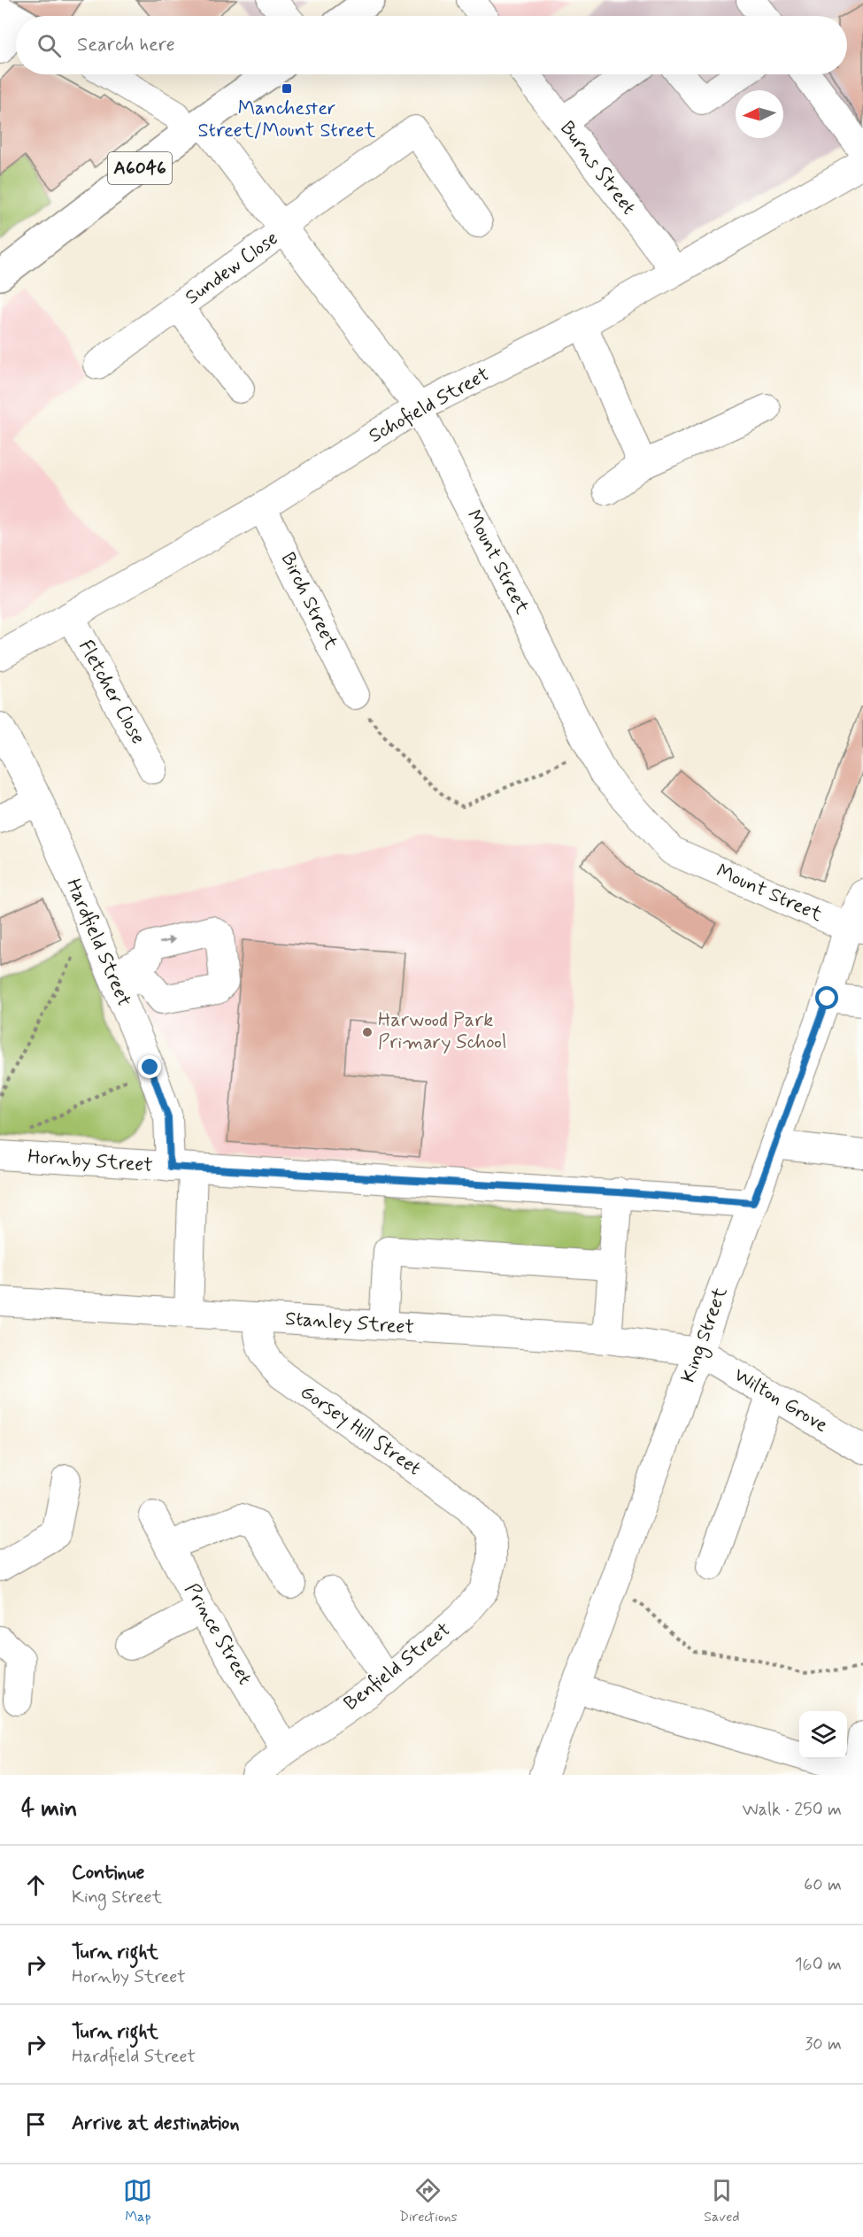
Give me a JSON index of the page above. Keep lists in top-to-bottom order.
{
  "streets": {
    "main road": ["A6046"],
    "street": [
      "Burns Street",
      "Sundew Close",
      "Schofield Street",
      "Mount Street",
      "Birch Street",
      "Fletcher Close",
      "Hardfield Street",
      "Hornby Street",
      "Stanley Street",
      "King Street",
      "Wilton Grove",
      "Gorsey Hill Street",
      "Prince Street",
      "Benfield Street"
    ]
  },
  "crossings": [
    ["A6046", "Mount Street"],
    ["Burns Street", "Schofield Street"],
    ["Sundew Close", "Mount Street"],
    ["Schofield Street", "Mount Street"],
    ["Schofield Street", "Birch Street"],
    ["Schofield Street", "Fletcher Close"],
    ["Mount Street", "King Street"],
    ["Hardfield Street", "Hornby Street"],
    ["Hardfield Street", "Stanley Street"],
    ["Hornby Street", "King Street"],
    ["Stanley Street", "King Street"],
    ["Stanley Street", "Wilton Grove"],
    ["Stanley Street", "Gorsey Hill Street"],
    ["King Street", "Wilton Grove"],
    ["Gorsey Hill Street", "Benfield Street"],
    ["Prince Street", "Benfield Street"]
  ],
  "places": {
    "transit": ["Manchester Street/Mount Street"],
    "other": ["Harwood Park Primary School"]
  },
  "north": "left",
  "page": {
    "search": "Search here",
    "heading": ["4 min", "Walk · 250 m"],
    "list": [
      ["Continue", "King Street", "60 m"],
      ["Turn right", "Hornby Street", "160 m"],
      ["Turn right", "Hardfield Street", "30 m"],
      "Arrive at destination"
    ],
    "nav": ["Map", "Directions", "Saved"]
  }
}
